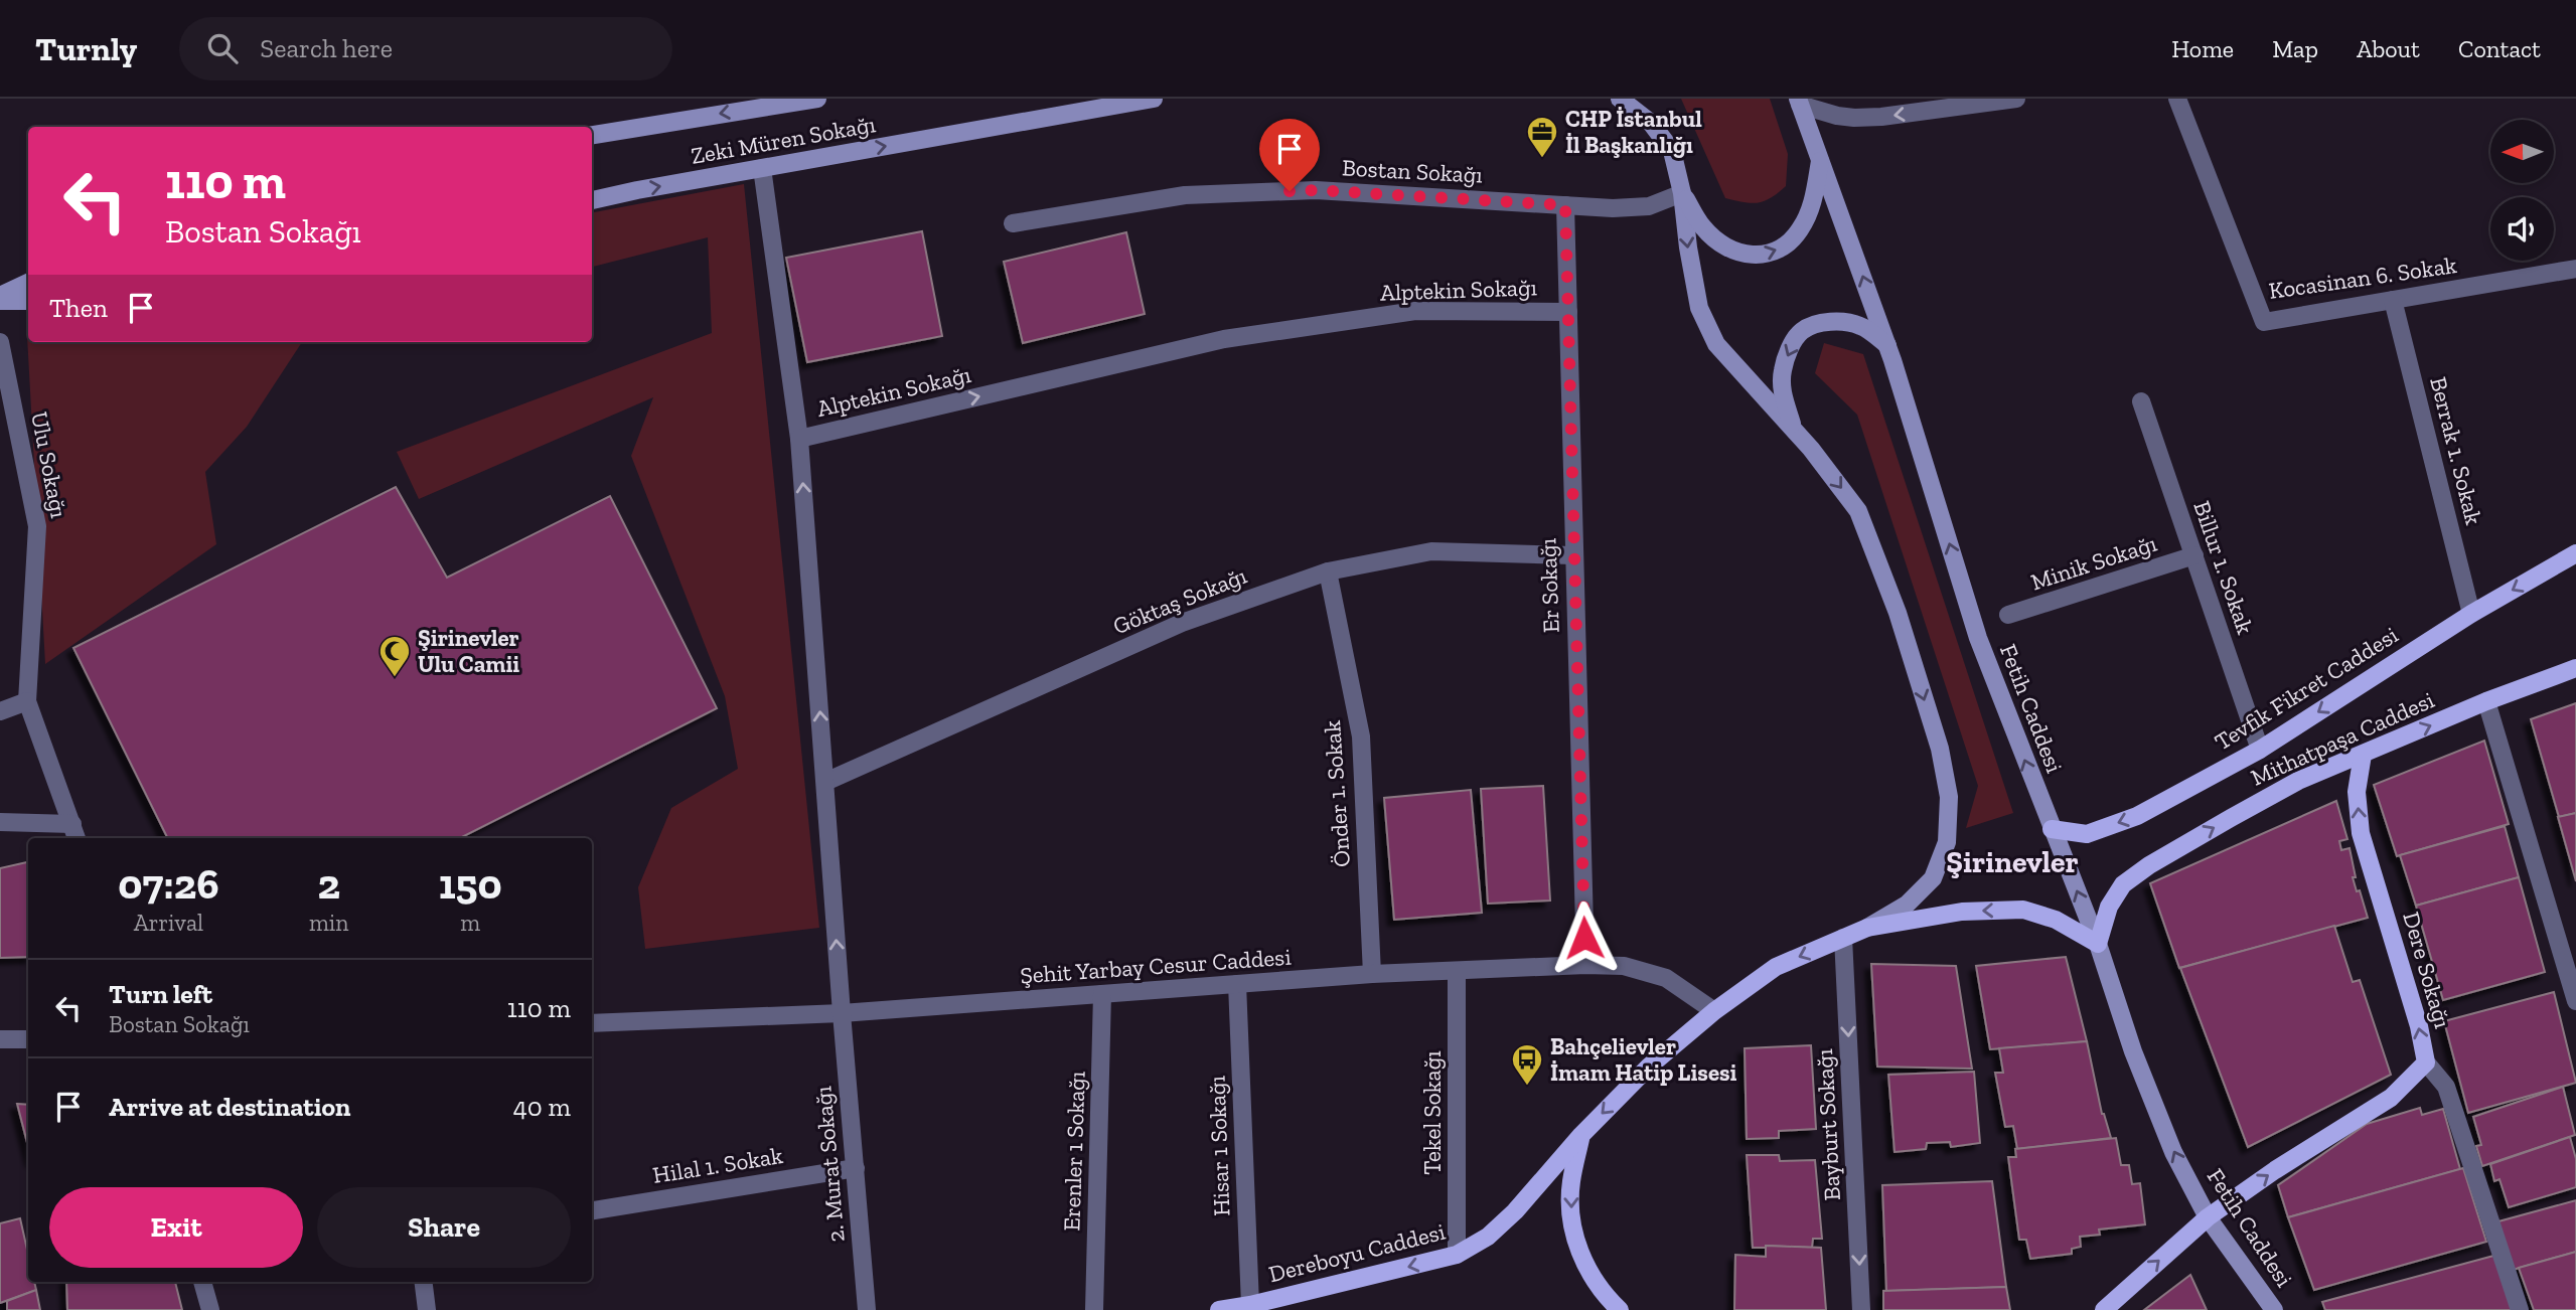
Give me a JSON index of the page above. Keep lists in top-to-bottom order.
{
  "streets": {
    "main road": [
      "Tevfik Fikret Caddesi",
      "Mithatpaşa Caddesi",
      "Dere Sokağı",
      "Dereboyu Caddesi"
    ],
    "street": [
      "Zeki Müren Sokağı",
      "Bostan Sokağı",
      "Kocasinan 6. Sokak",
      "Alptekin Sokağı",
      "Berrak 1. Sokak",
      "Ulu Sokağı",
      "Minik Sokağı",
      "Billur 1. Sokak",
      "Er Sokağı",
      "Göktaş Sokağı",
      "Fetih Caddesi",
      "Önder 1. Sokak",
      "Şehit Yarbay Cesur Caddesi",
      "Tekel Sokağı",
      "Bayburt Sokağı",
      "Hisar 1 Sokağı",
      "Erenler 1 Sokağı",
      "2. Murat Sokağı",
      "Hilal 1. Sokak"
    ]
  },
  "crossings": [
    ["Bostan Sokağı", "Er Sokağı"],
    ["Kocasinan 6. Sokak", "Berrak 1. Sokak"],
    ["Alptekin Sokağı", "Er Sokağı"],
    ["Alptekin Sokağı", "Göktaş Sokağı"],
    ["Alptekin Sokağı", "Şehit Yarbay Cesur Caddesi"],
    ["Alptekin Sokağı", "2. Murat Sokağı"],
    ["Berrak 1. Sokak", "Tevfik Fikret Caddesi"],
    ["Minik Sokağı", "Billur 1. Sokak"],
    ["Billur 1. Sokak", "Tevfik Fikret Caddesi"],
    ["Er Sokağı", "Göktaş Sokağı"],
    ["Er Sokağı", "Şehit Yarbay Cesur Caddesi"],
    ["Göktaş Sokağı", "Önder 1. Sokak"],
    ["Tevfik Fikret Caddesi", "Fetih Caddesi"],
    ["Fetih Caddesi", "Mithatpaşa Caddesi"],
    ["Fetih Caddesi", "Dere Sokağı"],
    ["Fetih Caddesi", "Dereboyu Caddesi"],
    ["Mithatpaşa Caddesi", "Dere Sokağı"],
    ["Mithatpaşa Caddesi", "Dereboyu Caddesi"],
    ["Önder 1. Sokak", "Şehit Yarbay Cesur Caddesi"],
    ["Şehit Yarbay Cesur Caddesi", "Tekel Sokağı"],
    ["Şehit Yarbay Cesur Caddesi", "Hisar 1 Sokağı"],
    ["Şehit Yarbay Cesur Caddesi", "Erenler 1 Sokağı"],
    ["Şehit Yarbay Cesur Caddesi", "2. Murat Sokağı"],
    ["Şehit Yarbay Cesur Caddesi", "Dereboyu Caddesi"],
    ["Tekel Sokağı", "Dereboyu Caddesi"],
    ["Bayburt Sokağı", "Dereboyu Caddesi"],
    ["Hisar 1 Sokağı", "Dereboyu Caddesi"],
    ["2. Murat Sokağı", "Hilal 1. Sokak"]
  ],
  "one_way": [
    "Tevfik Fikret Caddesi",
    "Fetih Caddesi",
    "Mithatpaşa Caddesi",
    "Dere Sokağı",
    "Bayburt Sokağı",
    "Dereboyu Caddesi"
  ],
  "districts": ["Şirinevler"],
  "places": {
    "office": ["CHP İstanbul İl Başkanlığı"],
    "mosque": ["Şirinevler Ulu Camii"],
    "bus stop": ["Bahçelievler İmam Hatip Lisesi"]
  },
  "north": "left",
  "page": {
    "header": "Turnly",
    "search": "Search here",
    "nav": [
      "Home",
      "Map",
      "About",
      "Contact"
    ],
    "turn": ["110 m", "Bostan Sokağı"],
    "then": "Then",
    "eta": [
      "07:26",
      "Arrival",
      "2",
      "min",
      "150",
      "m"
    ],
    "list": [
      {
        "name": "Turn left",
        "note": "Bostan Sokağı",
        "value": "110 m"
      },
      {
        "name": "Arrive at destination",
        "value": "40 m"
      }
    ],
    "buttons": ["Exit", "Share"]
  }
}
